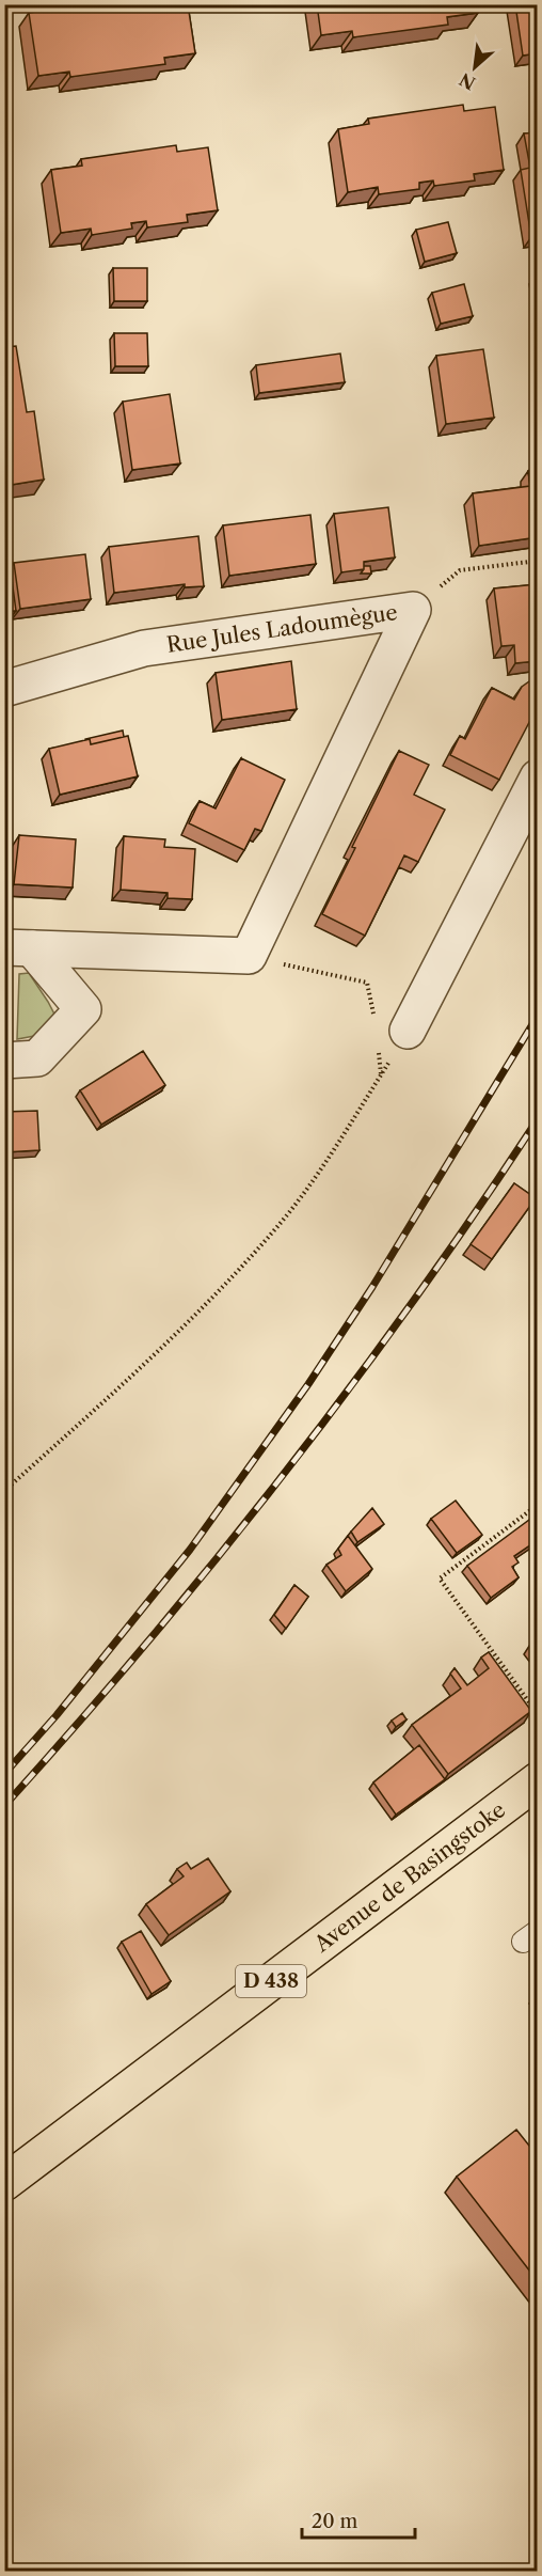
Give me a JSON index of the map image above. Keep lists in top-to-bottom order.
{
  "streets": {
    "main road": ["Avenue de Basingstoke", "D 438"],
    "street": ["Rue Jules Ladoumègue"]
  },
  "scale_bar": "20 m",
  "north": "bottom left"
}
